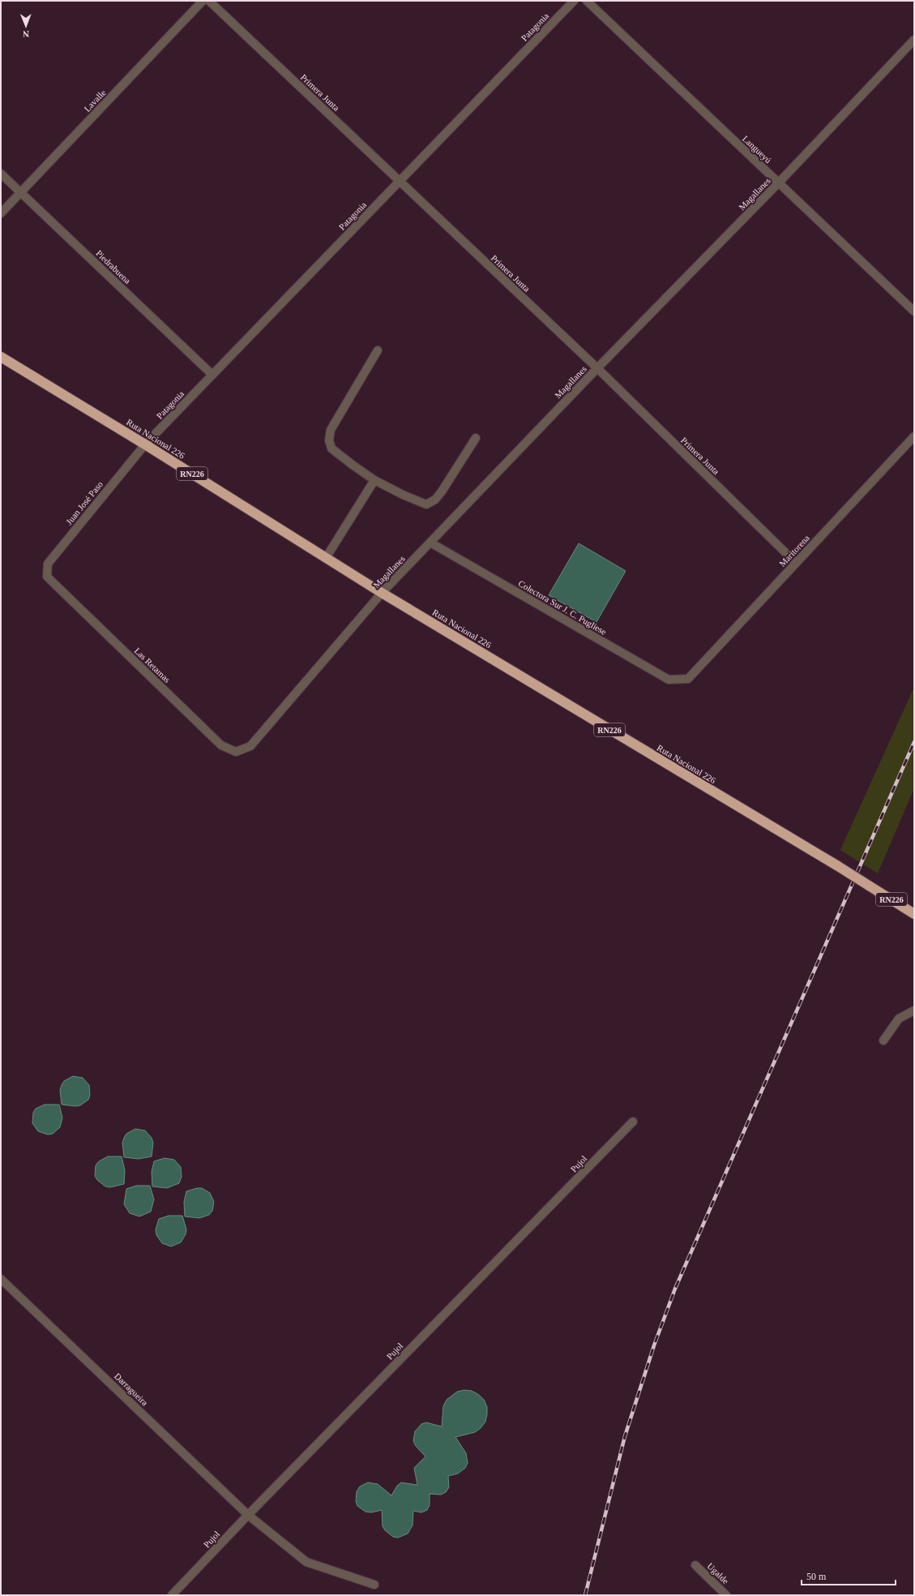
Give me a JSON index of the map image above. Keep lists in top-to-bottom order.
{
  "streets": {
    "highway": ["Ruta Nacional 226", "RN226"],
    "street": [
      "Patagonia",
      "Primera Junta",
      "Lavalle",
      "Langueyú",
      "Magallanes",
      "Piedrabuena",
      "Juan José Paso",
      "Maritorena",
      "Colectora Sur J. C. Pugliese",
      "Las Retamas",
      "Pujol",
      "Darragueira",
      "Ugalde"
    ]
  },
  "crossings": [
    ["Patagonia", "Primera Junta"],
    ["Patagonia", "Piedrabuena"],
    ["Patagonia", "Ruta Nacional 226"],
    ["Patagonia", "Juan José Paso"],
    ["Primera Junta", "Magallanes"],
    ["Primera Junta", "Maritorena"],
    ["Lavalle", "Piedrabuena"],
    ["Langueyú", "Magallanes"],
    ["Magallanes", "Ruta Nacional 226"],
    ["Magallanes", "Colectora Sur J. C. Pugliese"],
    ["Magallanes", "Las Retamas"],
    ["Ruta Nacional 226", "Juan José Paso"],
    ["Juan José Paso", "Las Retamas"],
    ["Maritorena", "Colectora Sur J. C. Pugliese"],
    ["Pujol", "Darragueira"]
  ],
  "scale_bar": "50 m",
  "north": "bottom"
}
